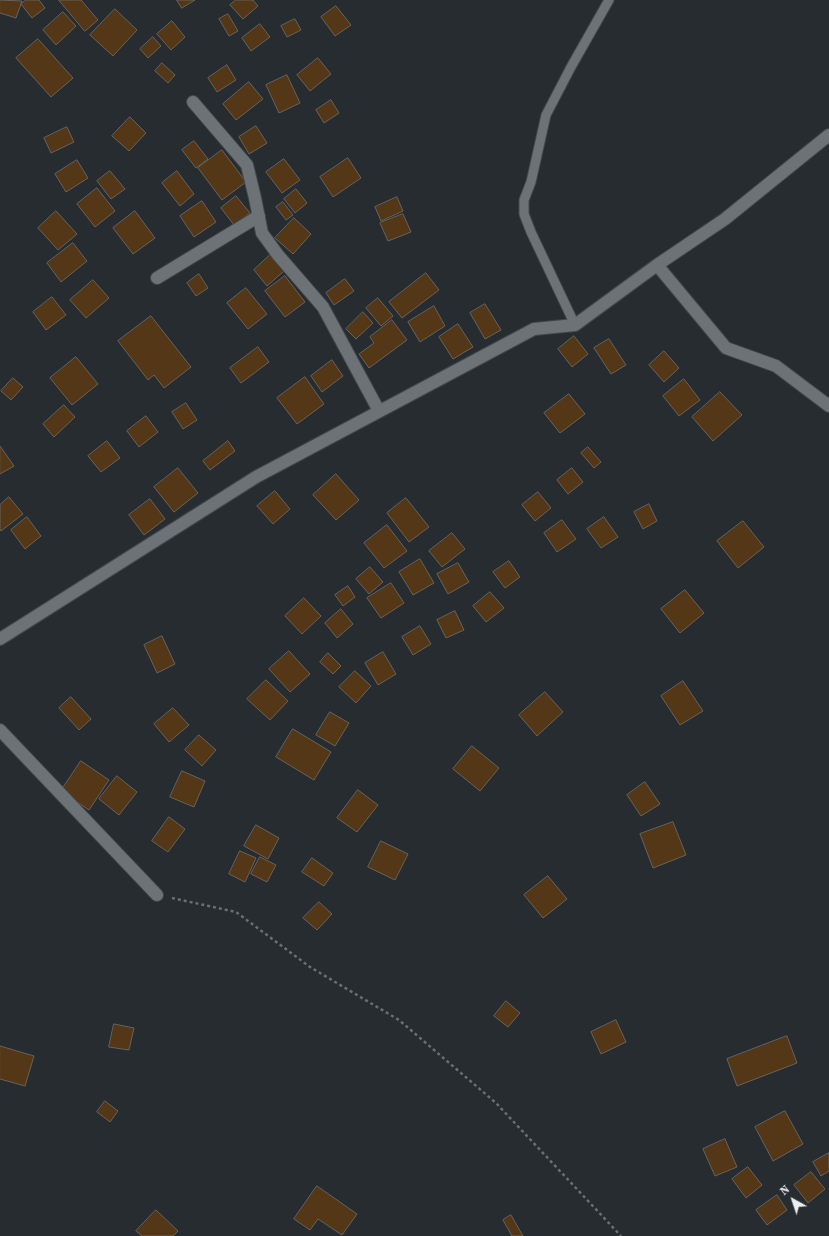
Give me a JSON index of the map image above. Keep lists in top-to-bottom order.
{
  "north": "top left"
}
